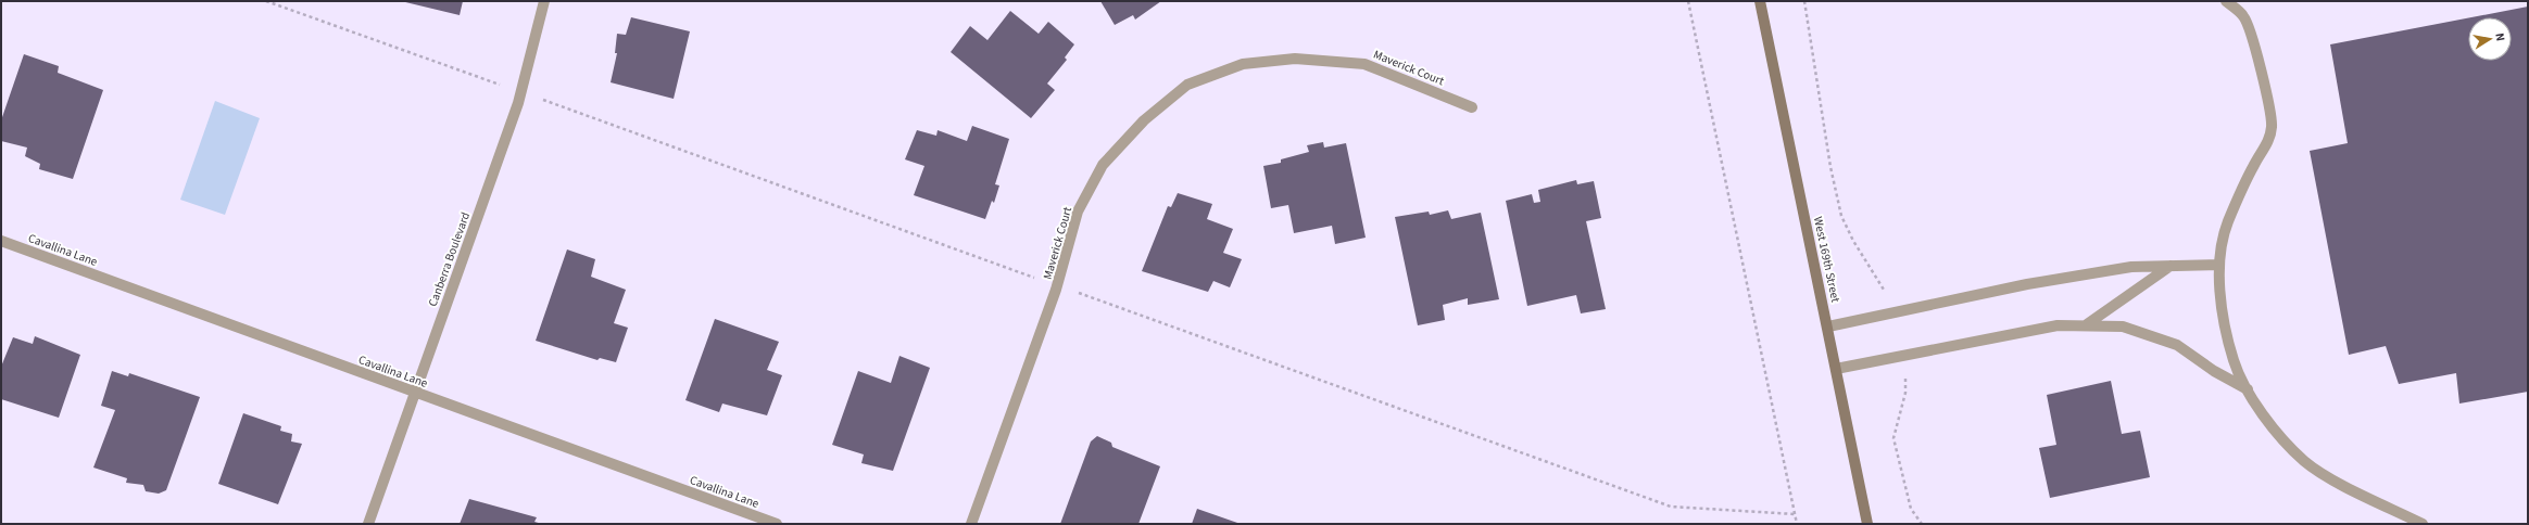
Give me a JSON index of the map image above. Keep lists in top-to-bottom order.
{
  "streets": {
    "street": [
      "Maverick Court",
      "Cavallina Lane",
      "Canberra Boulevard",
      "West 169th Street"
    ]
  },
  "crossings": [
    ["Cavallina Lane", "Canberra Boulevard"]
  ],
  "north": "right"
}
